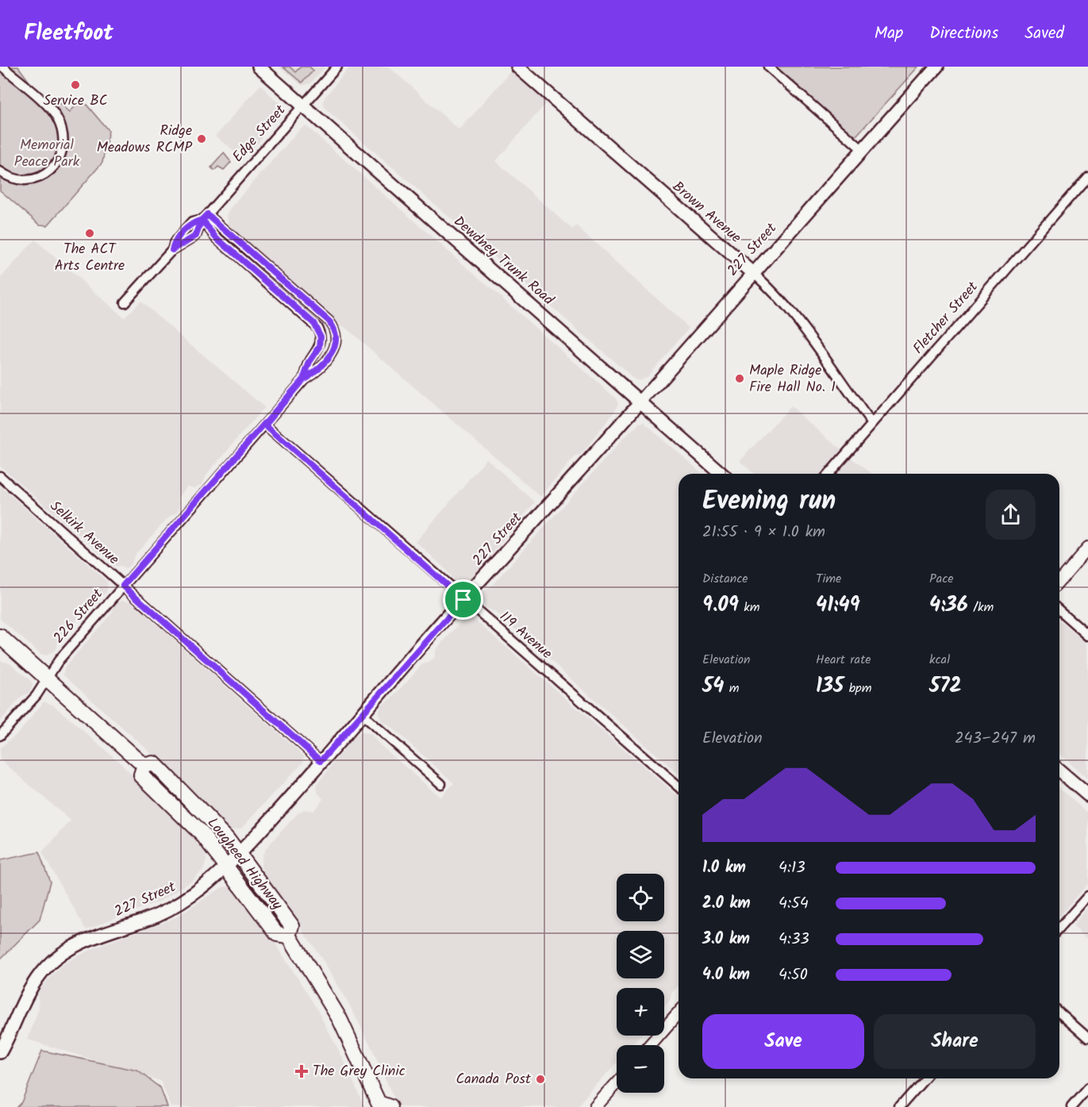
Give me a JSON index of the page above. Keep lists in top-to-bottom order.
{
  "streets": {
    "main road": [
      "Brown Avenue",
      "227 Street",
      "Dewdney Trunk Road",
      "Lougheed Highway"
    ],
    "street": [
      "Edge Street",
      "Fletcher Street",
      "Selkirk Avenue",
      "226 Street",
      "119 Avenue"
    ]
  },
  "crossings": [
    ["Edge Street", "Dewdney Trunk Road"],
    ["Edge Street", "226 Street"],
    ["Brown Avenue", "227 Street"],
    ["Brown Avenue", "Fletcher Street"],
    ["227 Street", "Dewdney Trunk Road"],
    ["227 Street", "Selkirk Avenue"],
    ["227 Street", "119 Avenue"],
    ["227 Street", "Lougheed Highway"],
    ["Selkirk Avenue", "226 Street"],
    ["226 Street", "119 Avenue"],
    ["226 Street", "Lougheed Highway"]
  ],
  "parks": ["Memorial Peace Park"],
  "places": {
    "other": [
      "Service BC",
      "Ridge Meadows RCMP",
      "The ACT Arts Centre",
      "Maple Ridge Fire Hall No. 1",
      "Canada Post"
    ],
    "health": ["The Grey Clinic"]
  },
  "page": {
    "header": "Fleetfoot",
    "nav": ["Map", "Directions", "Saved"],
    "heading": ["Evening run", "21:55 · 9 × 1.0 km"],
    "stats": [
      ["Distance", "9.09 km"],
      ["Time", "41:49"],
      ["Pace", "4:36 /km"],
      ["Elevation", "54 m"],
      ["Heart rate", "135 bpm"],
      ["kcal", "572"]
    ],
    "chart": ["Elevation", "243–247 m"],
    "list": [
      {
        "name": "1.0 km",
        "note": "4:13"
      },
      {
        "name": "2.0 km",
        "note": "4:54"
      },
      {
        "name": "3.0 km",
        "note": "4:33"
      },
      {
        "name": "4.0 km",
        "note": "4:50"
      }
    ],
    "map_buttons": ["+", "−"],
    "buttons": ["Save", "Share"]
  }
}
